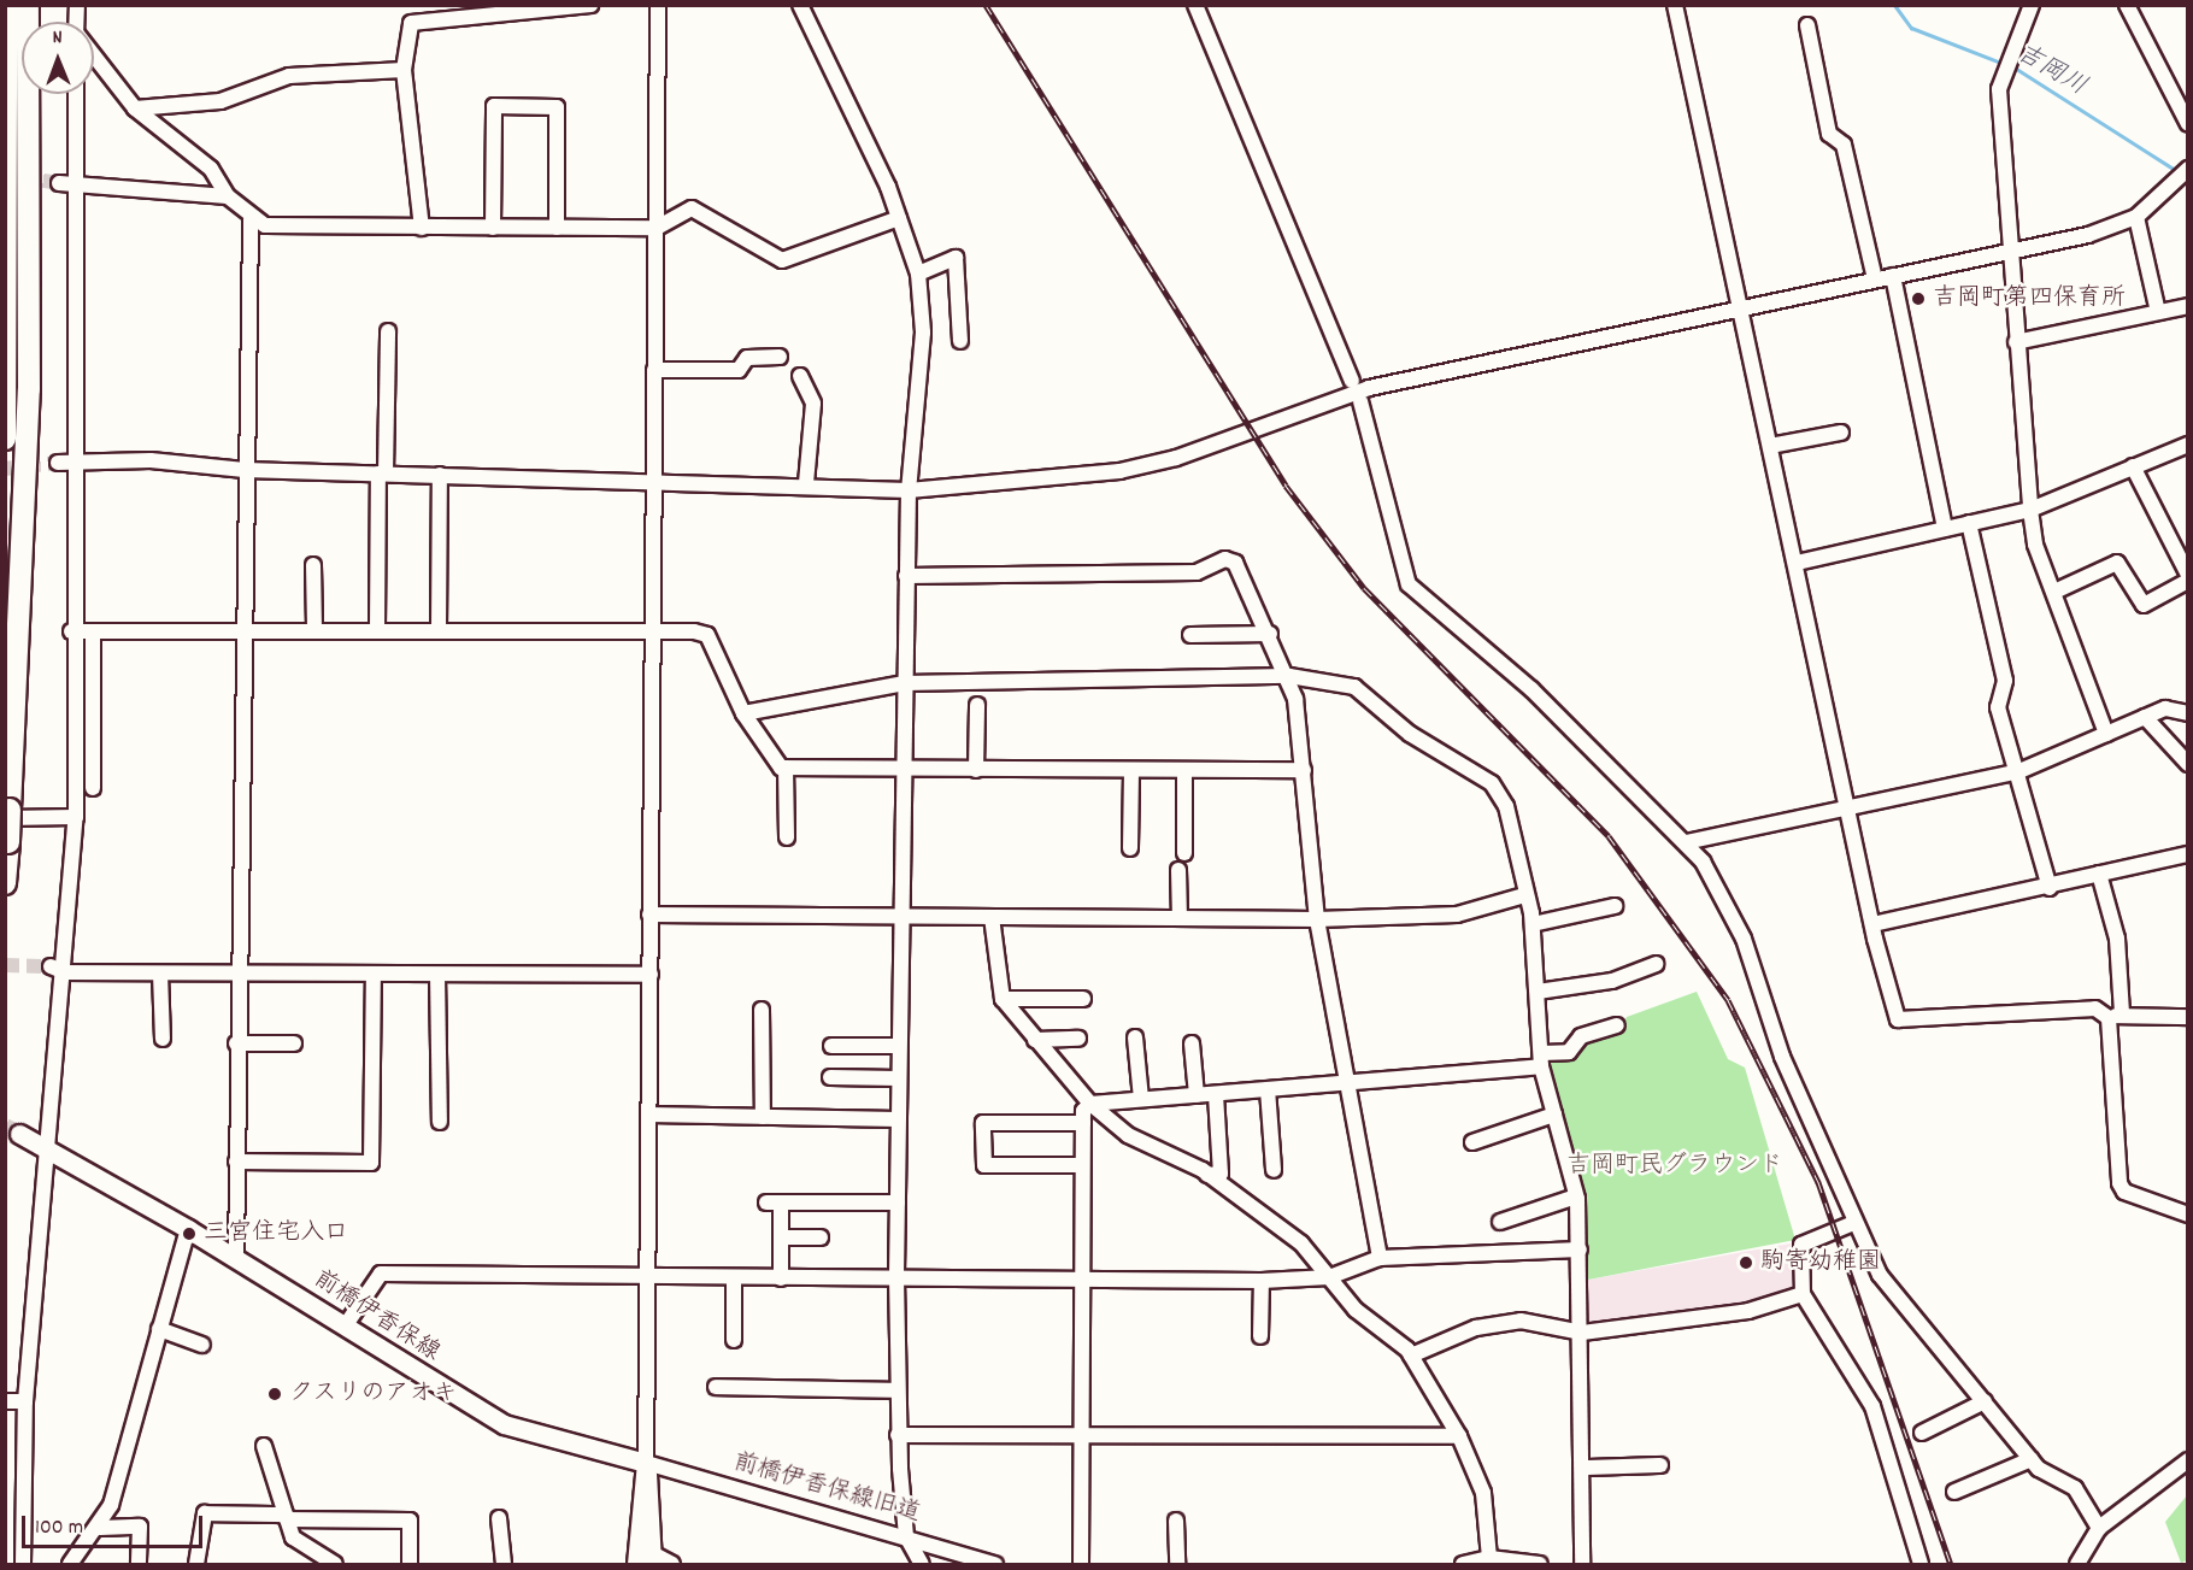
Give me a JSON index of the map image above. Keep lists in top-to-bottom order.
{
  "streets": {
    "main road": ["前橋伊香保線"],
    "street": ["前橋伊香保線旧道"]
  },
  "crossings": [
    ["前橋伊香保線", "前橋伊香保線旧道"]
  ],
  "water": ["吉岡川"],
  "parks": ["吉岡町民グラウンド"],
  "places": [
    "吉岡町第四保育所",
    "三宮住宅入口",
    "駒寄幼稚園",
    "クスリのアオキ"
  ],
  "scale_bar": "100 m",
  "north": "top"
}
